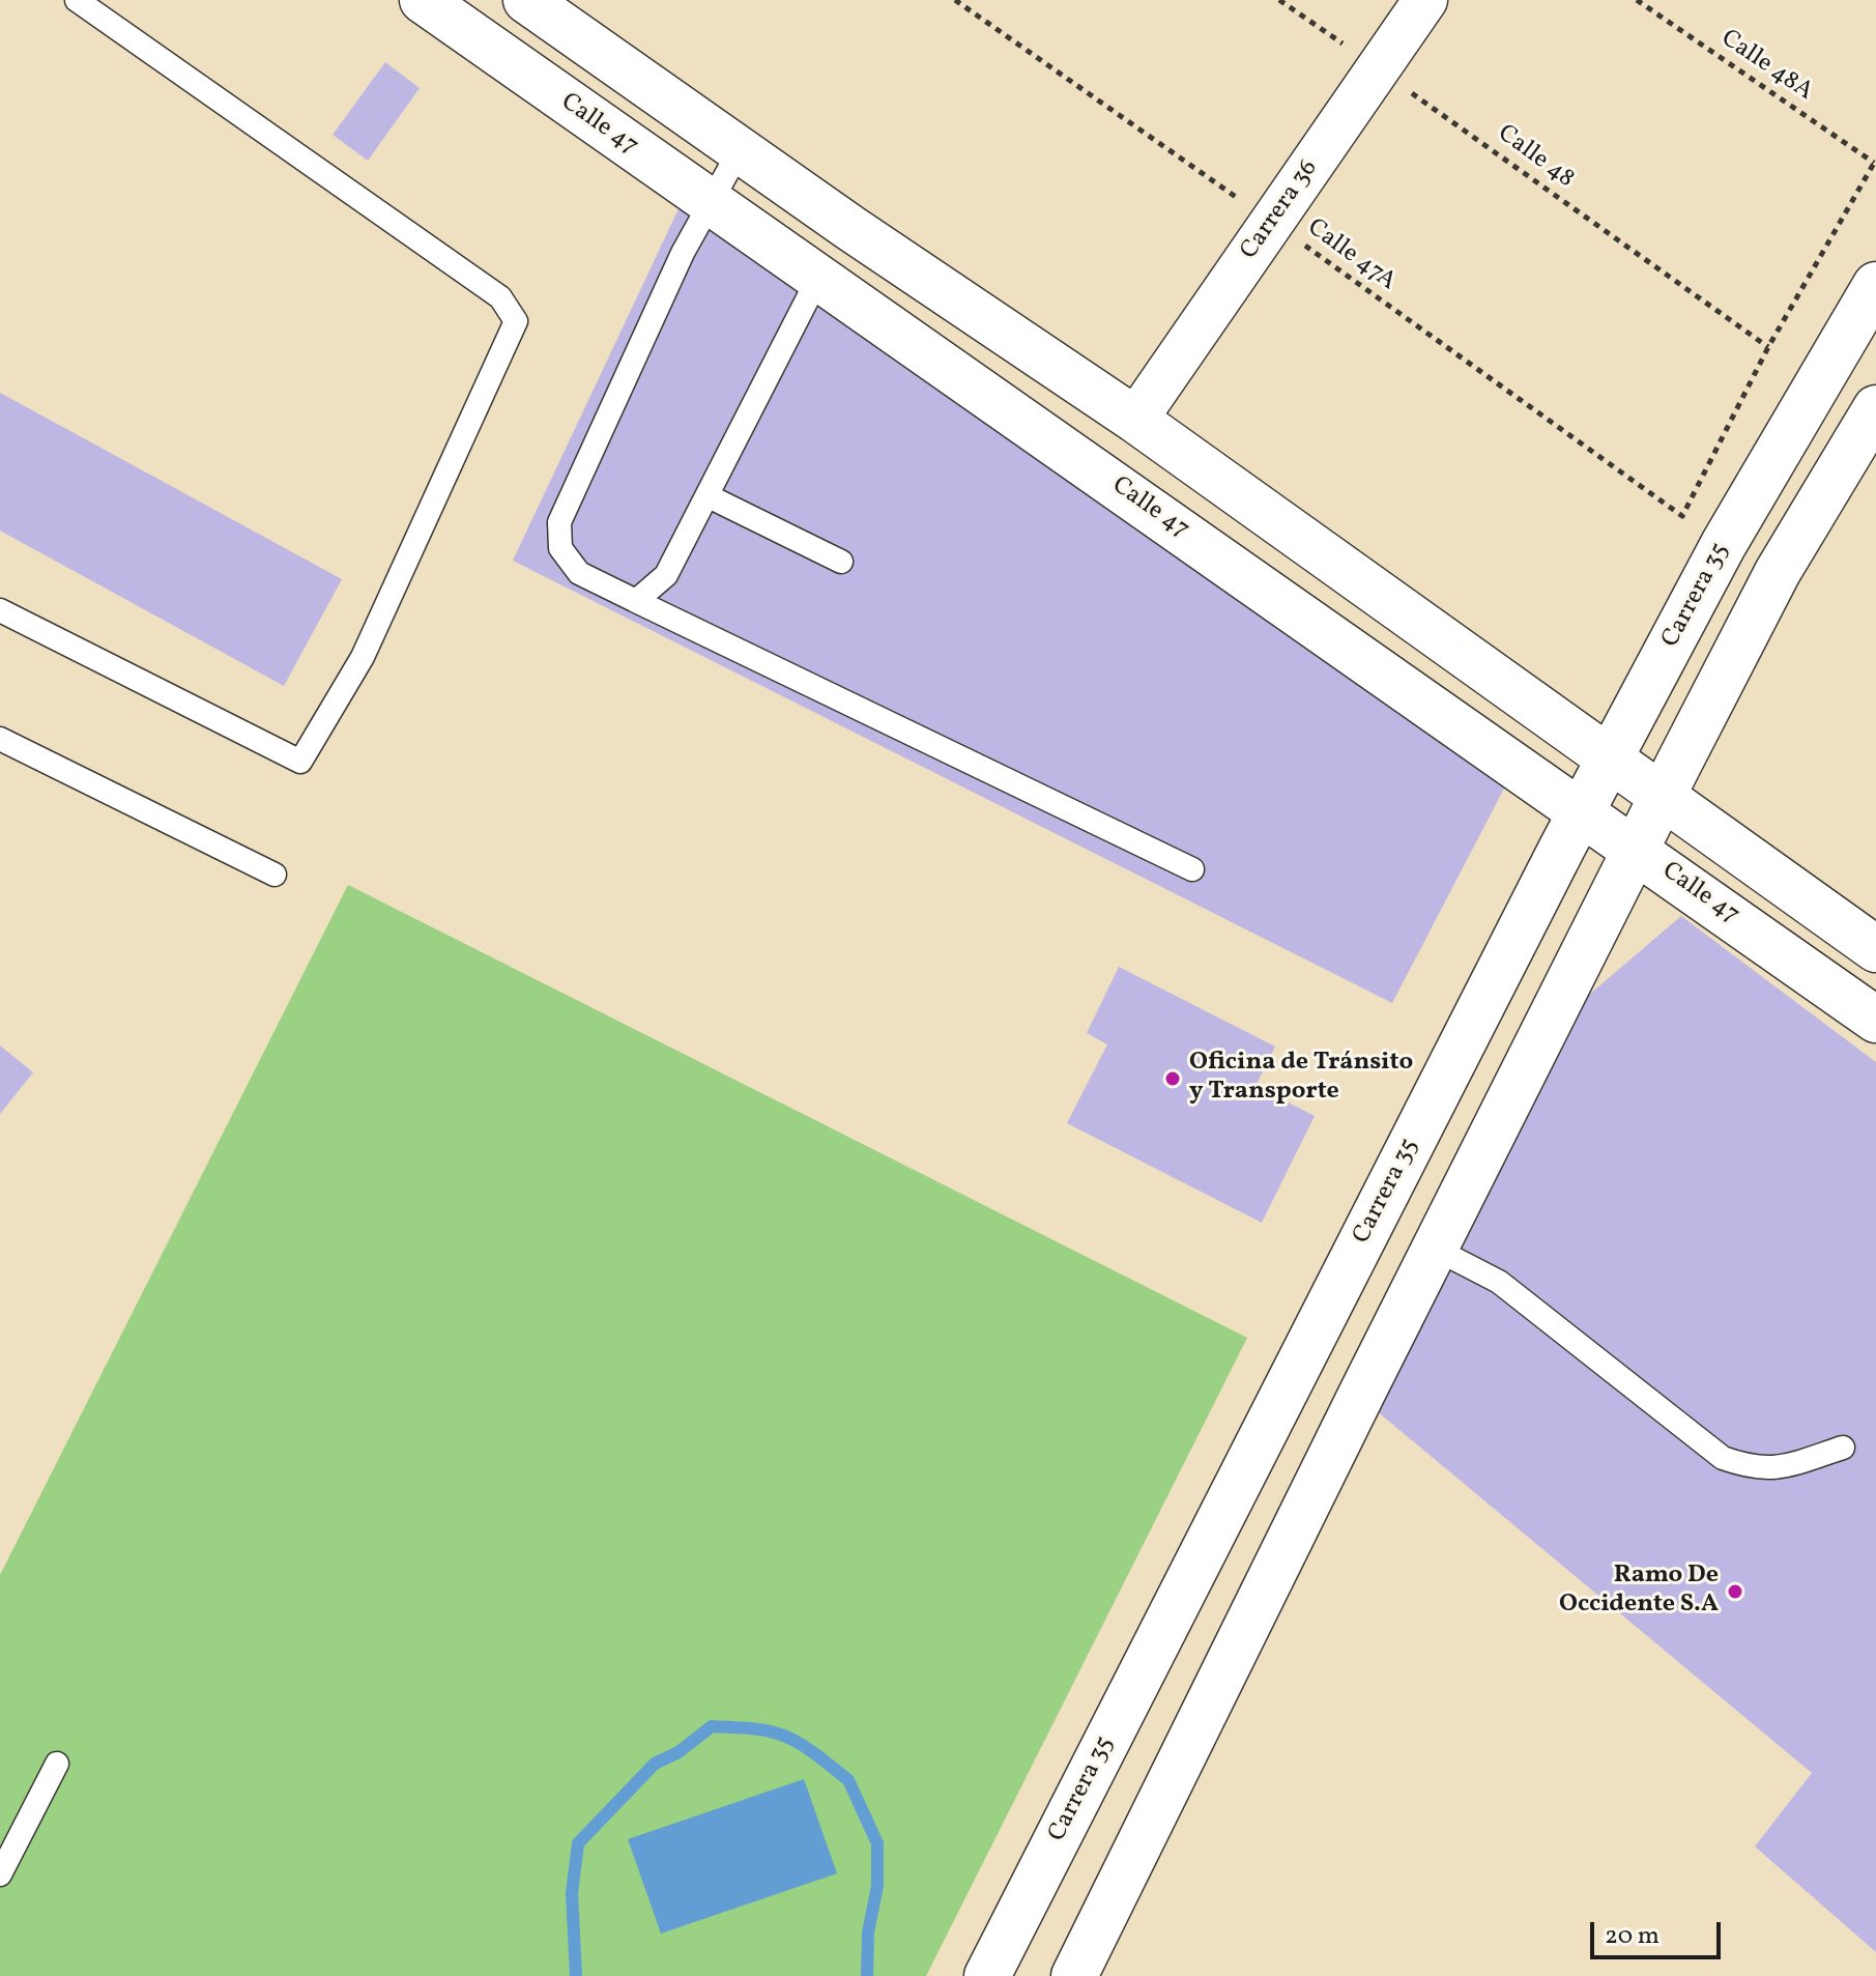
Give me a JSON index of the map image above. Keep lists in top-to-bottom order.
{
  "streets": {
    "main road": ["Calle 47", "Carrera 35"],
    "street": ["Carrera 36"],
    "path": ["Calle 48A", "Calle 48", "Calle 47A"]
  },
  "crossings": [
    ["Calle 47", "Carrera 35"],
    ["Calle 48", "Carrera 36"],
    ["Calle 48", "Calle 47A"],
    ["Carrera 36", "Calle 47A"]
  ],
  "places": ["Oficina de Tránsito y Transporte", "Ramo De Occidente S.A"],
  "scale_bar": "20 m"
}
